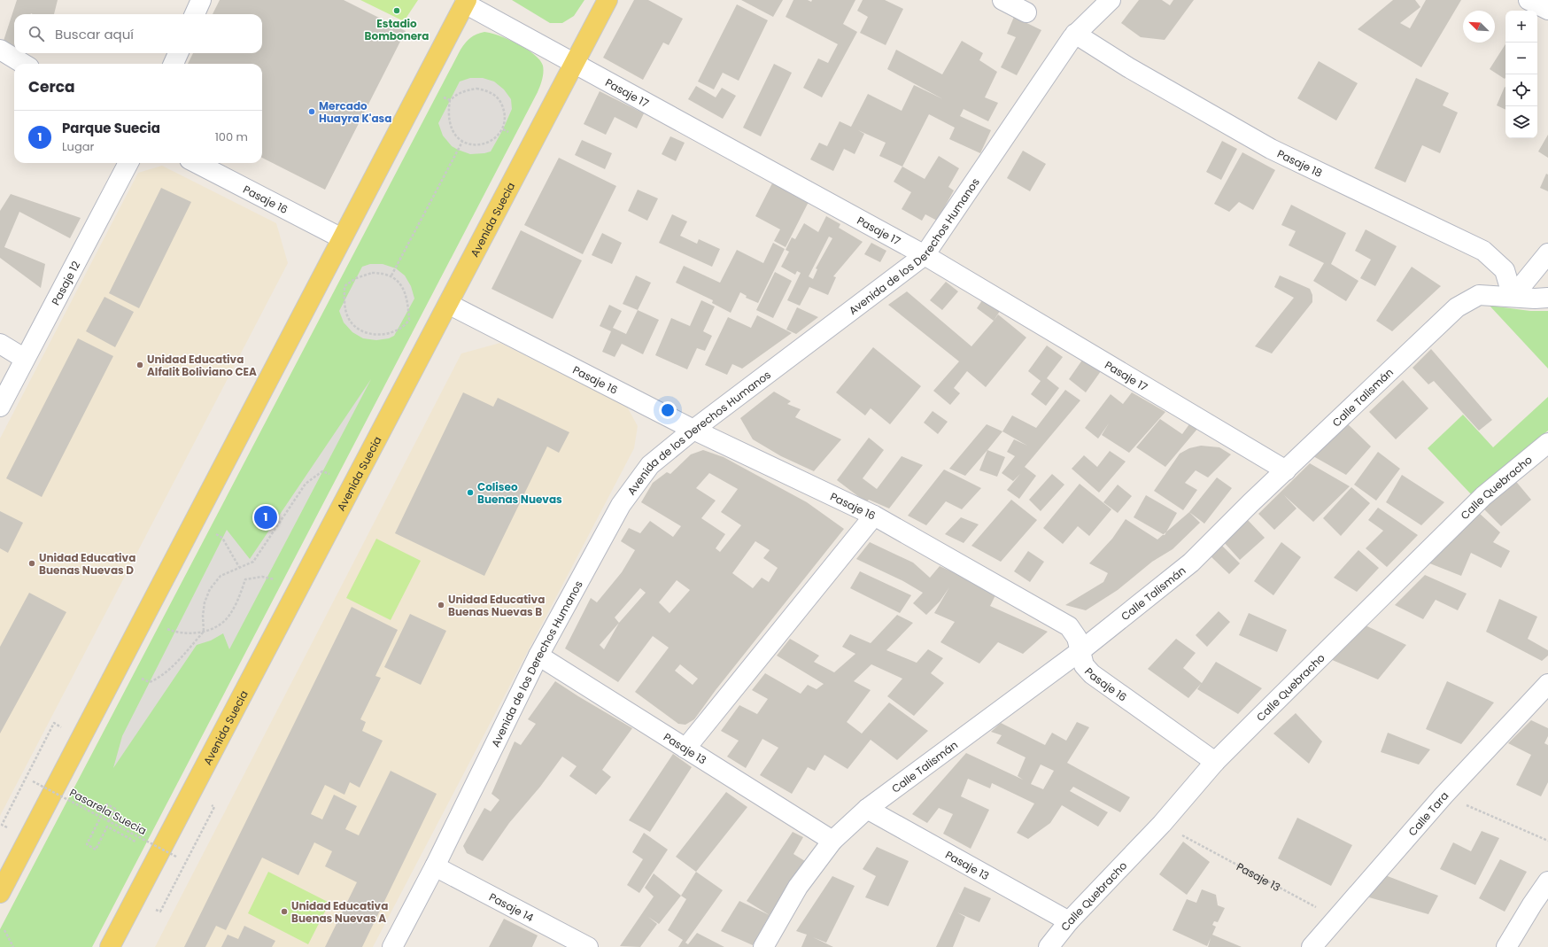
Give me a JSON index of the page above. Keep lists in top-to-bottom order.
{
  "streets": {
    "main road": ["Avenida Suecia"],
    "street": [
      "Pasaje 17",
      "Pasaje 18",
      "Pasaje 16",
      "Avenida de los Derechos Humanos",
      "Pasaje 12",
      "Calle Talismán",
      "Calle Quebracho",
      "Pasaje 13",
      "Calle Tara",
      "Pasaje 14"
    ],
    "path": ["Pasarela Suecia"]
  },
  "crossings": [
    ["Pasaje 17", "Avenida Suecia"],
    ["Pasaje 17", "Avenida de los Derechos Humanos"],
    ["Pasaje 17", "Calle Talismán"],
    ["Pasaje 18", "Avenida de los Derechos Humanos"],
    ["Pasaje 18", "Calle Talismán"],
    ["Pasaje 16", "Avenida Suecia"],
    ["Pasaje 16", "Avenida de los Derechos Humanos"],
    ["Pasaje 16", "Calle Talismán"],
    ["Pasaje 16", "Calle Quebracho"],
    ["Avenida de los Derechos Humanos", "Pasaje 13"],
    ["Avenida de los Derechos Humanos", "Pasaje 14"],
    ["Calle Talismán", "Pasaje 13"],
    ["Calle Quebracho", "Pasaje 13"],
    ["Pasaje 13", "Calle Tara"]
  ],
  "places": [
    "Estadio Bombonera",
    "Mercado Huayra K'asa",
    "Unidad Educativa Alfalit Boliviano CEA",
    "Coliseo Buenas Nuevas",
    "Unidad Educativa Buenas Nuevas D",
    "Unidad Educativa Buenas Nuevas B",
    "Unidad Educativa Buenas Nuevas A"
  ],
  "north": "top left",
  "page": {
    "map_buttons": ["+", "−"],
    "search": "Buscar aquí",
    "heading": "Cerca",
    "list": [
      {
        "mark": "1",
        "name": "Parque Suecia",
        "note": "Lugar",
        "value": "100 m"
      }
    ],
    "pins": "1"
  }
}
